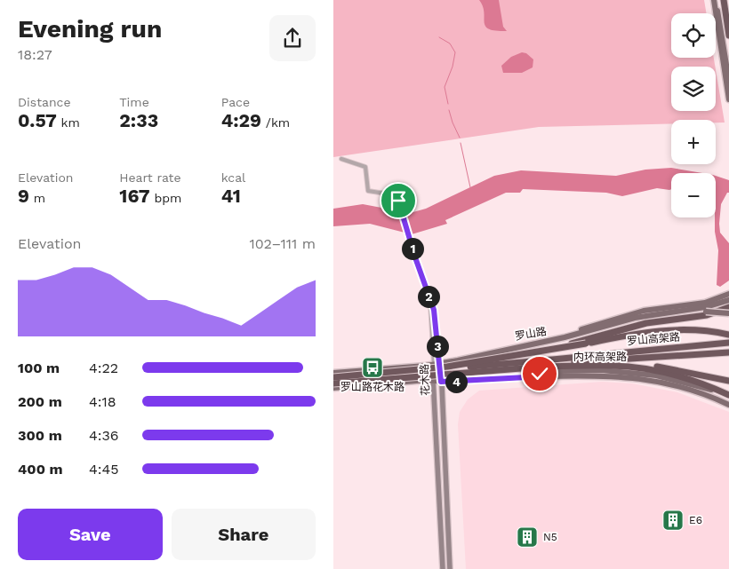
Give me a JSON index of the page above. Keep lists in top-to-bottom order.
{
  "streets": {
    "highway": ["罗山高架路", "内环高架路"],
    "main road": ["罗山路", "花木路"]
  },
  "crossings": [
    ["罗山路", "花木路"],
    ["罗山高架路", "内环高架路"]
  ],
  "places": {
    "bus stop": ["罗山路花木路"],
    "building": ["E6", "N5"]
  },
  "page": {
    "heading": ["Evening run", "18:27"],
    "map_buttons": ["+", "−"],
    "stats": [
      ["Distance", "0.57 km"],
      ["Time", "2:33"],
      ["Pace", "4:29 /km"],
      ["Elevation", "9 m"],
      ["Heart rate", "167 bpm"],
      ["kcal", "41"]
    ],
    "chart": ["Elevation", "102–111 m"],
    "pins": [
      "1",
      "2",
      "3",
      "4"
    ],
    "list": [
      {
        "name": "100 m",
        "note": "4:22"
      },
      {
        "name": "200 m",
        "note": "4:18"
      },
      {
        "name": "300 m",
        "note": "4:36"
      },
      {
        "name": "400 m",
        "note": "4:45"
      }
    ],
    "buttons": ["Save", "Share"]
  }
}
